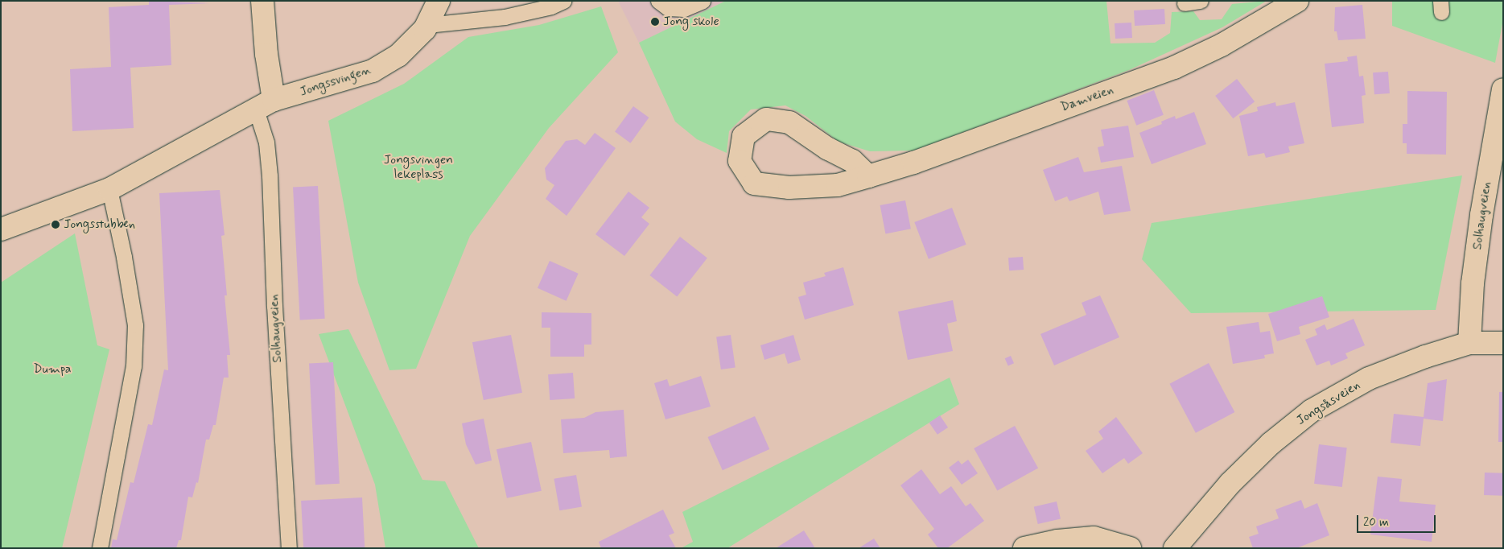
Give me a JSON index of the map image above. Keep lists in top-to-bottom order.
{
  "streets": {
    "street": [
      "Jongssvingen",
      "Damveien",
      "Solhaugveien",
      "Jongsåsveien"
    ]
  },
  "crossings": [
    ["Jongssvingen", "Solhaugveien"],
    ["Solhaugveien", "Jongsåsveien"]
  ],
  "parks": ["Jongsvingen lekeplass", "Dumpa"],
  "places": ["Jong skole", "Jongsstubben"],
  "scale_bar": "20 m"
}
